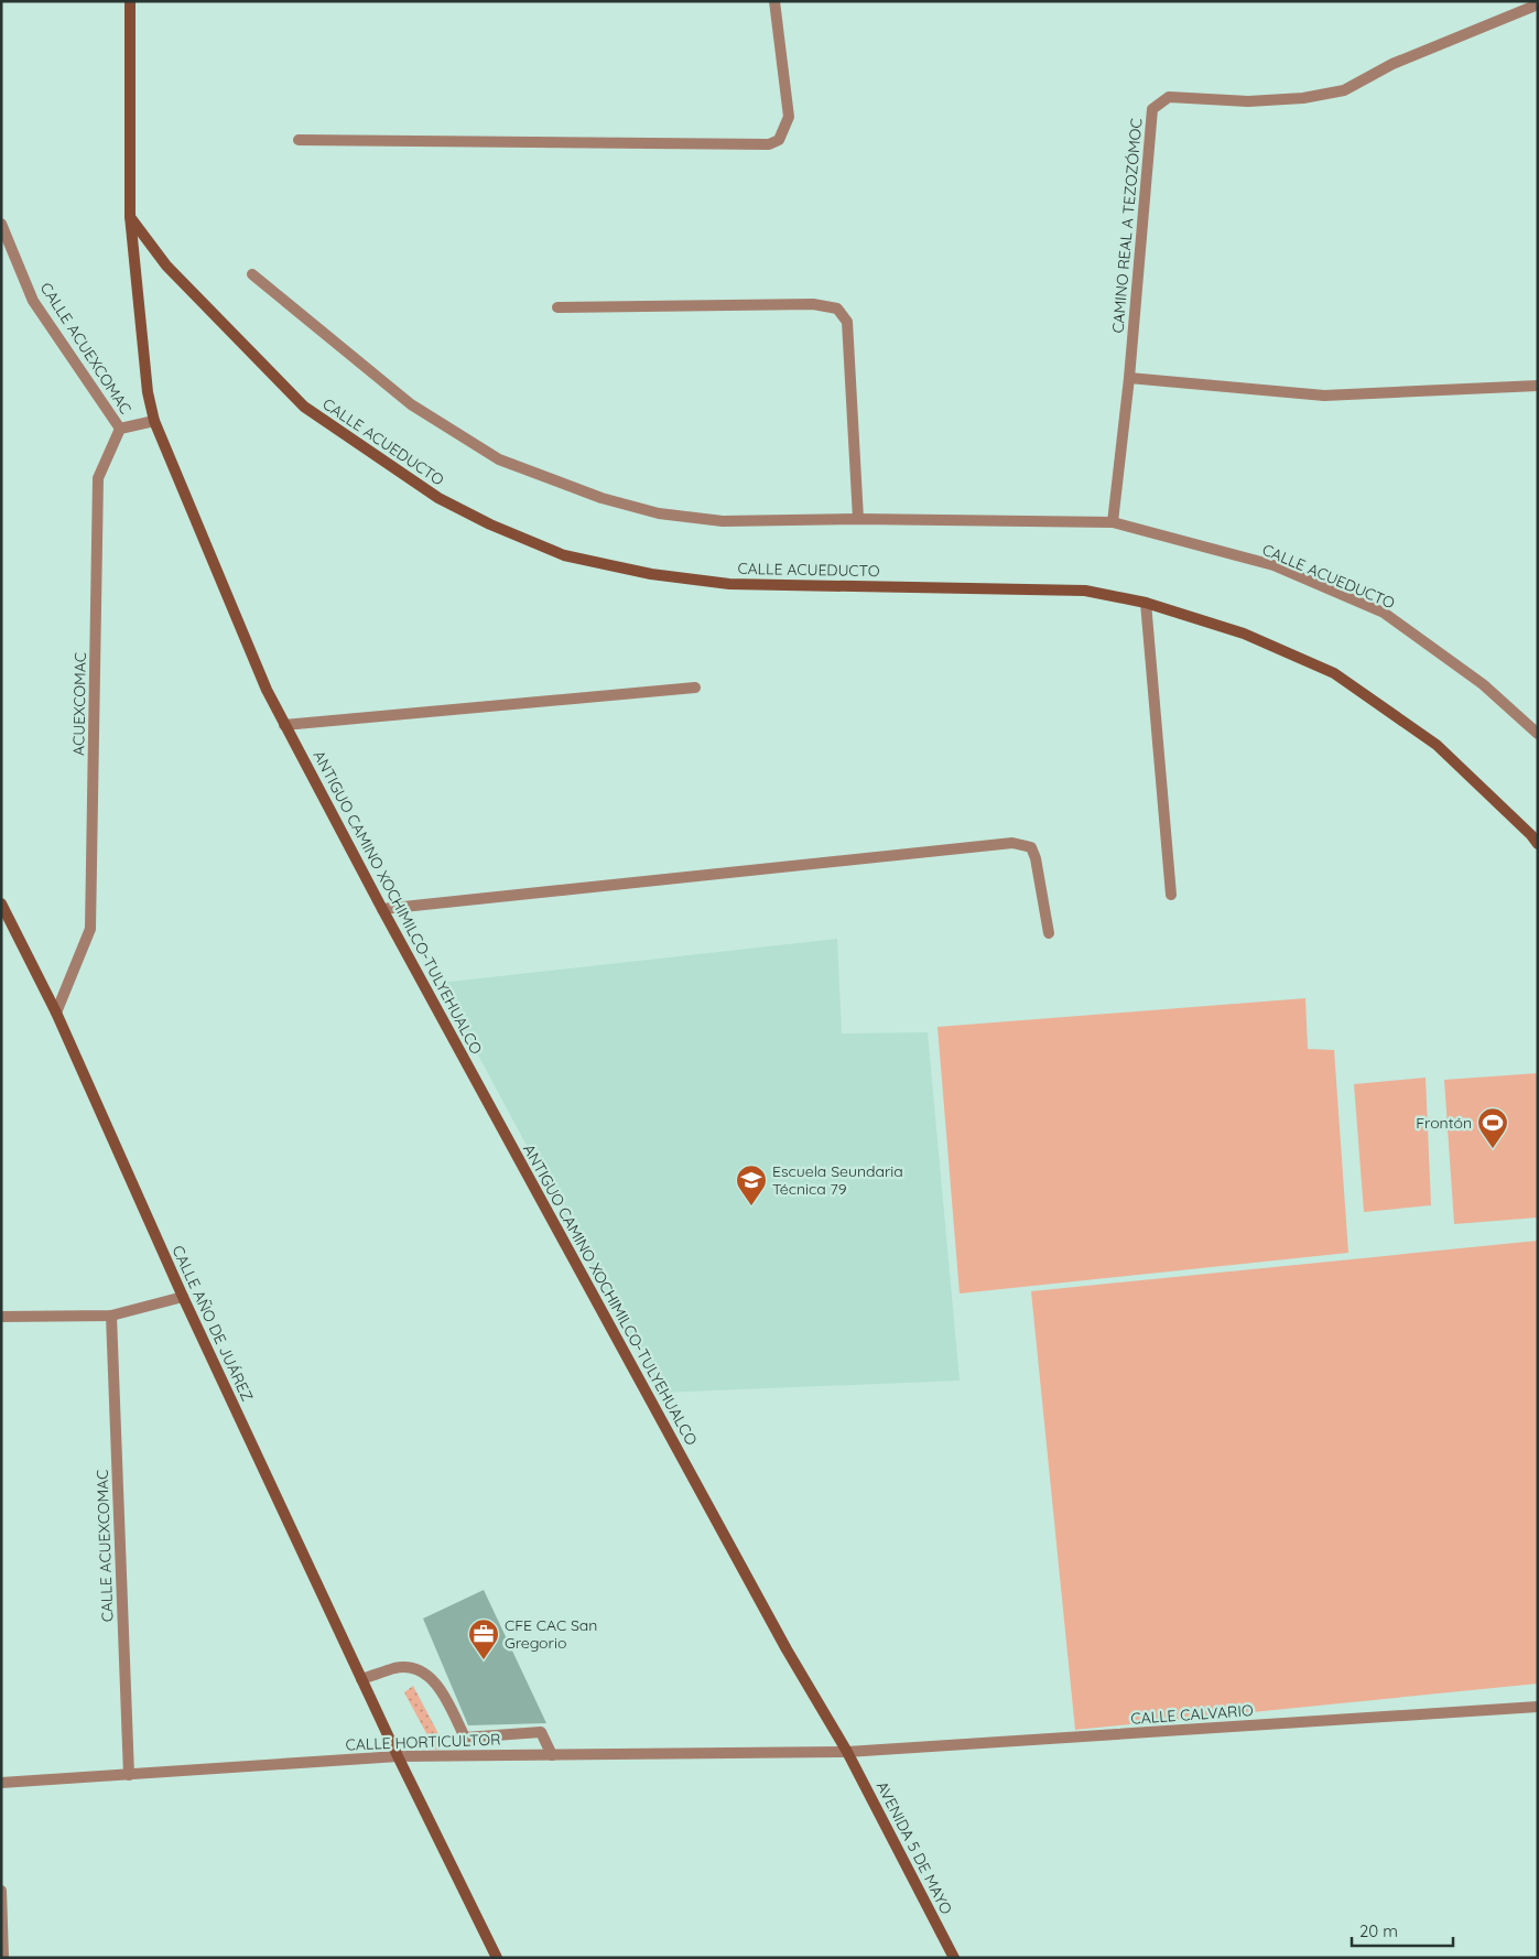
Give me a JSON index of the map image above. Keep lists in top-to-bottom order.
{
  "streets": {
    "main road": [
      "CALLE ACUEDUCTO",
      "ANTIGUO CAMINO XOCHIMILCO-TULYEHUALCO",
      "CALLE AÑO DE JUÁREZ",
      "AVENIDA 5 DE MAYO"
    ],
    "street": [
      "CAMINO REAL A TEZOZÓMOC",
      "CALLE ACUEXCOMAC",
      "ACUEXCOMAC",
      "CALLE CALVARIO",
      "CALLE HORTICULTOR"
    ]
  },
  "crossings": [
    ["CAMINO REAL A TEZOZÓMOC", "CALLE ACUEDUCTO"],
    ["CALLE ACUEXCOMAC", "ACUEXCOMAC"],
    ["CALLE ACUEXCOMAC", "CALLE HORTICULTOR"],
    ["CALLE ACUEDUCTO", "ANTIGUO CAMINO XOCHIMILCO-TULYEHUALCO"],
    ["ACUEXCOMAC", "CALLE AÑO DE JUÁREZ"],
    ["ANTIGUO CAMINO XOCHIMILCO-TULYEHUALCO", "CALLE CALVARIO"],
    ["ANTIGUO CAMINO XOCHIMILCO-TULYEHUALCO", "CALLE HORTICULTOR"],
    ["ANTIGUO CAMINO XOCHIMILCO-TULYEHUALCO", "AVENIDA 5 DE MAYO"],
    ["CALLE AÑO DE JUÁREZ", "CALLE HORTICULTOR"],
    ["CALLE CALVARIO", "CALLE HORTICULTOR"],
    ["CALLE CALVARIO", "AVENIDA 5 DE MAYO"],
    ["CALLE HORTICULTOR", "AVENIDA 5 DE MAYO"]
  ],
  "places": {
    "sports": ["Frontón"],
    "school or university": ["Escuela Seundaria Técnica 79"],
    "office": ["CFE CAC San Gregorio"]
  },
  "scale_bar": "20 m"
}
